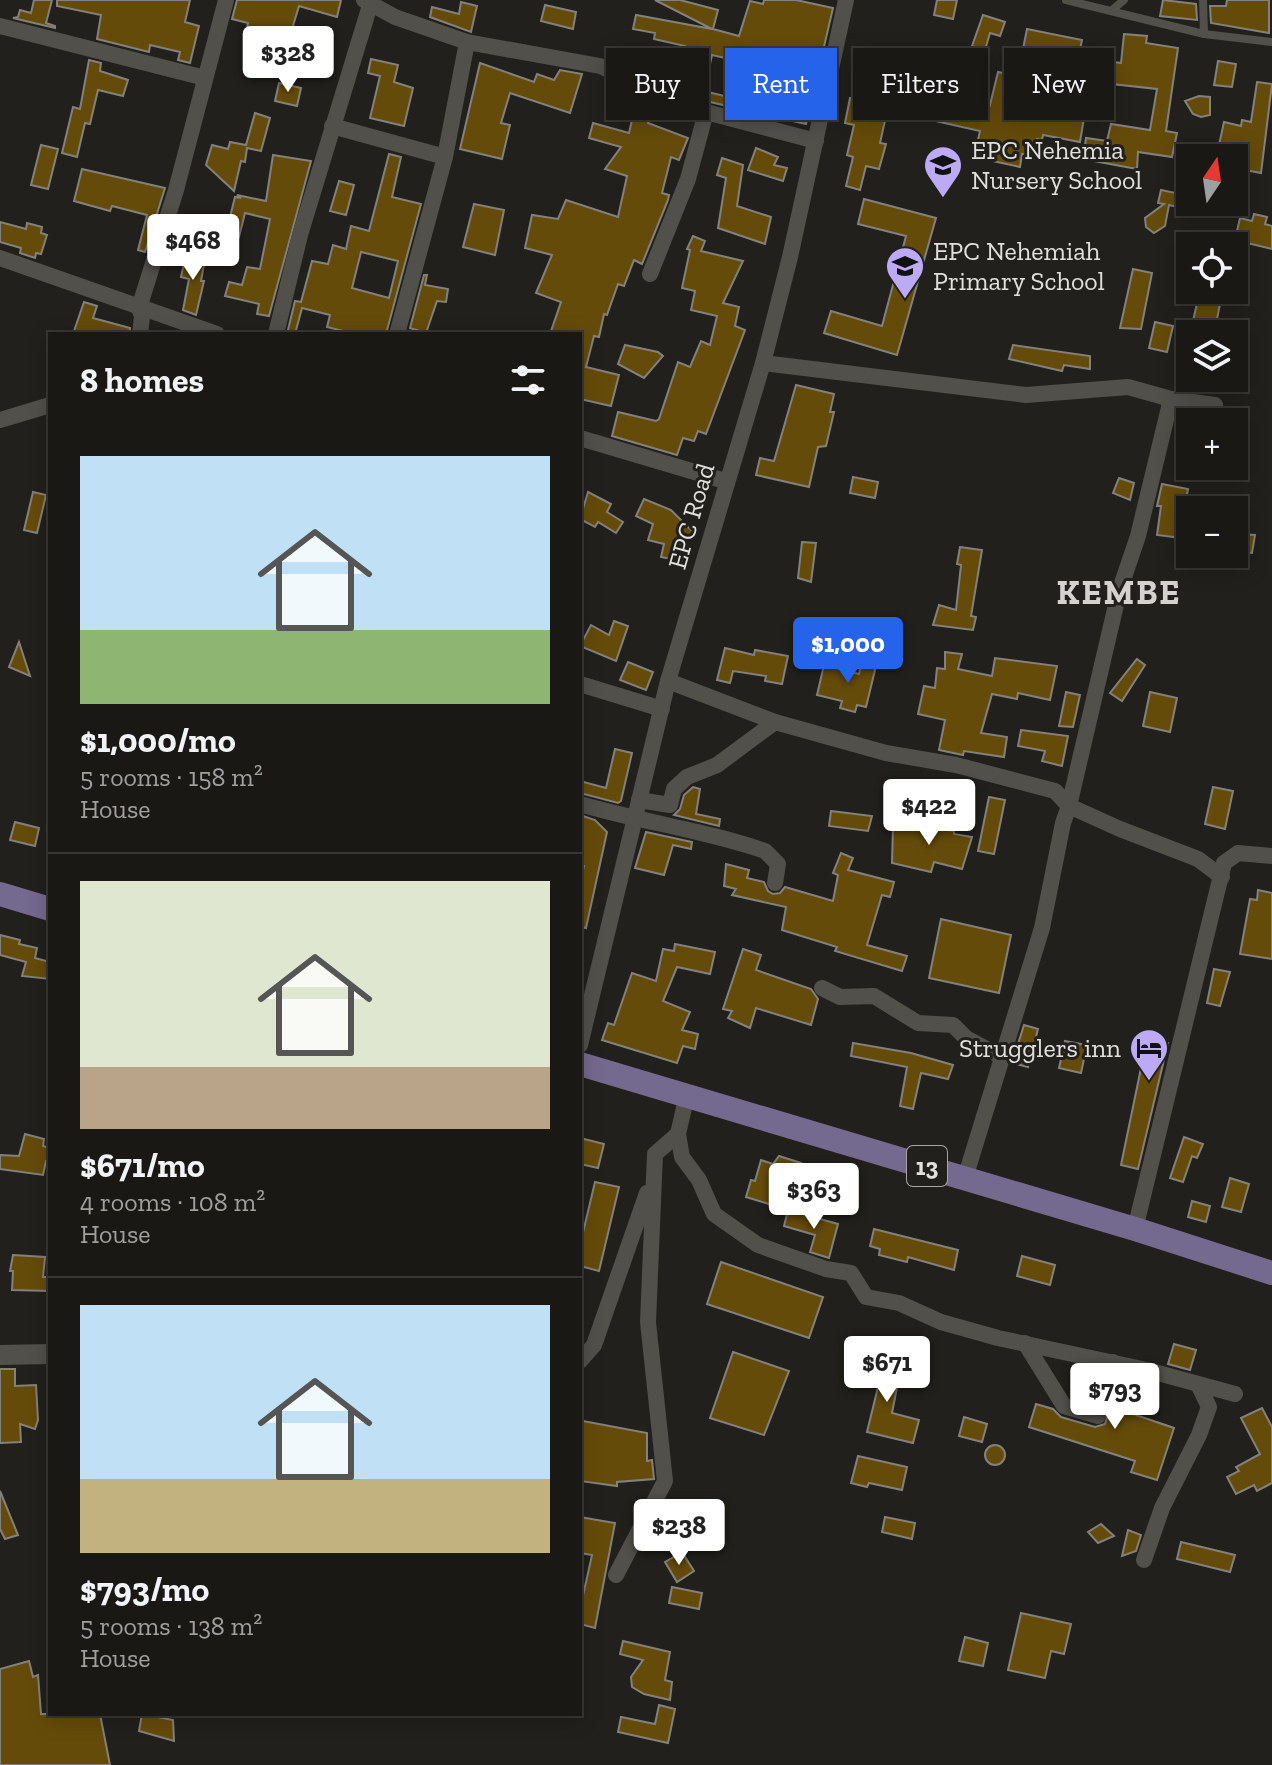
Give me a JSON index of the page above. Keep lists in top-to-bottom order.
{
  "streets": {
    "main road": ["13"],
    "street": ["EPC Road"]
  },
  "districts": ["KEMBE"],
  "places": {
    "school or university": ["EPC Nehemia Nursery School", "EPC Nehemiah Primary School"],
    "hotel": ["Strugglers inn"]
  },
  "north": "top",
  "page": {
    "price": [
      "$328",
      "$468",
      "$1,000",
      "$422",
      "$363",
      "$671",
      "$793",
      "$238"
    ],
    "chip": [
      "Buy",
      "Rent",
      "Filters",
      "New"
    ],
    "map_buttons": ["+", "−"],
    "heading": "8 homes",
    "list": [
      {
        "name": "$1,000/mo",
        "note": "5 rooms · 158 m² · House"
      },
      {
        "name": "$671/mo",
        "note": "4 rooms · 108 m² · House"
      },
      {
        "name": "$793/mo",
        "note": "5 rooms · 138 m² · House"
      }
    ]
  }
}
